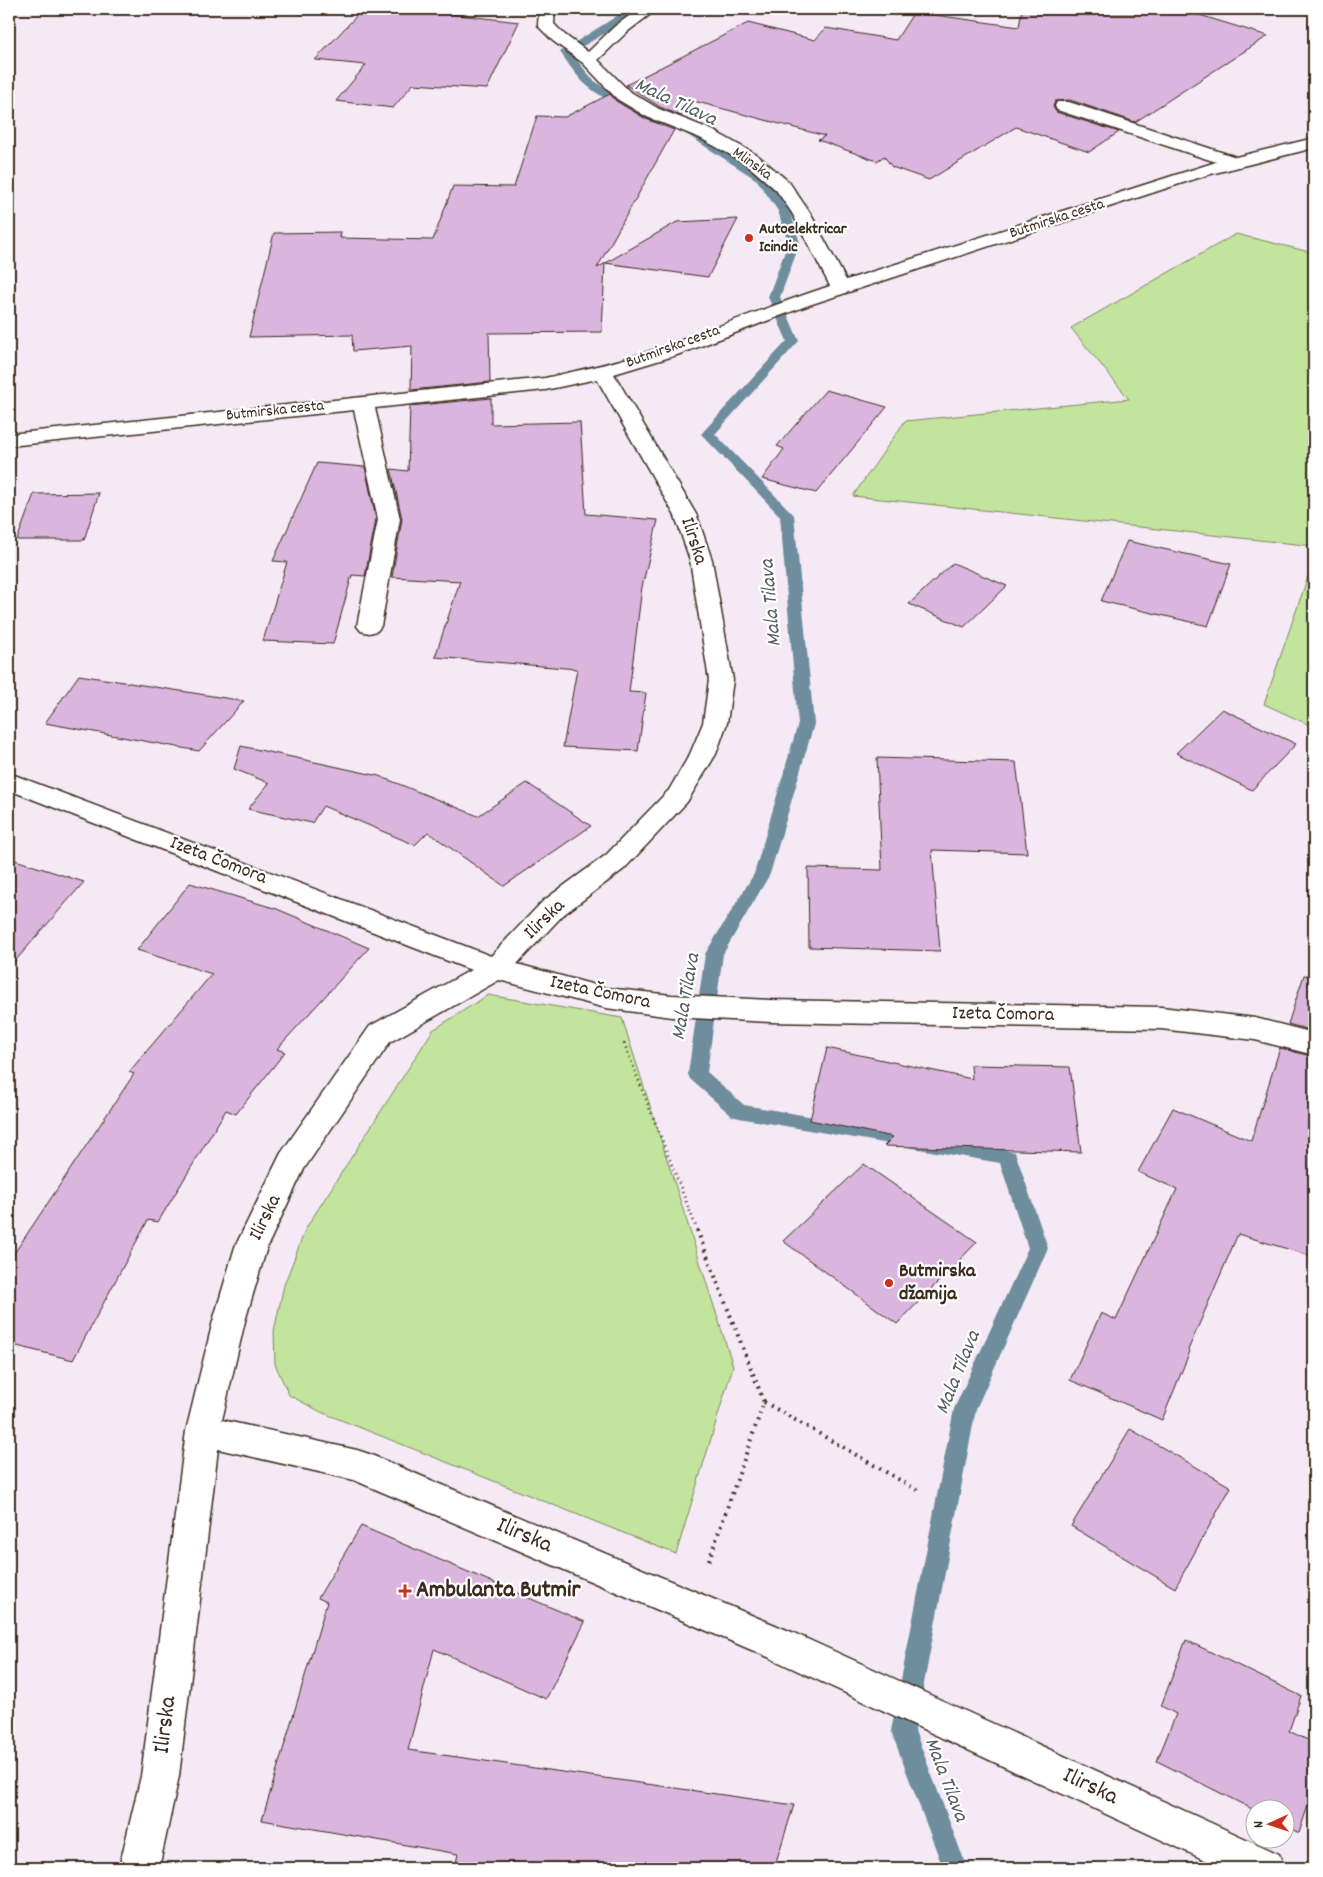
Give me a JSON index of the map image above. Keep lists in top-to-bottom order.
{
  "streets": {
    "street": [
      "Mlinska",
      "Butmirska cesta",
      "Ilirska",
      "Izeta Čomora"
    ]
  },
  "crossings": [
    ["Mlinska", "Butmirska cesta"],
    ["Butmirska cesta", "Ilirska"],
    ["Ilirska", "Izeta Čomora"]
  ],
  "water": ["Mala Tilava"],
  "places": {
    "other": ["Autoelektricar Icindic", "Butmirska džamija"],
    "health": ["Ambulanta Butmir"]
  },
  "north": "left"
}
